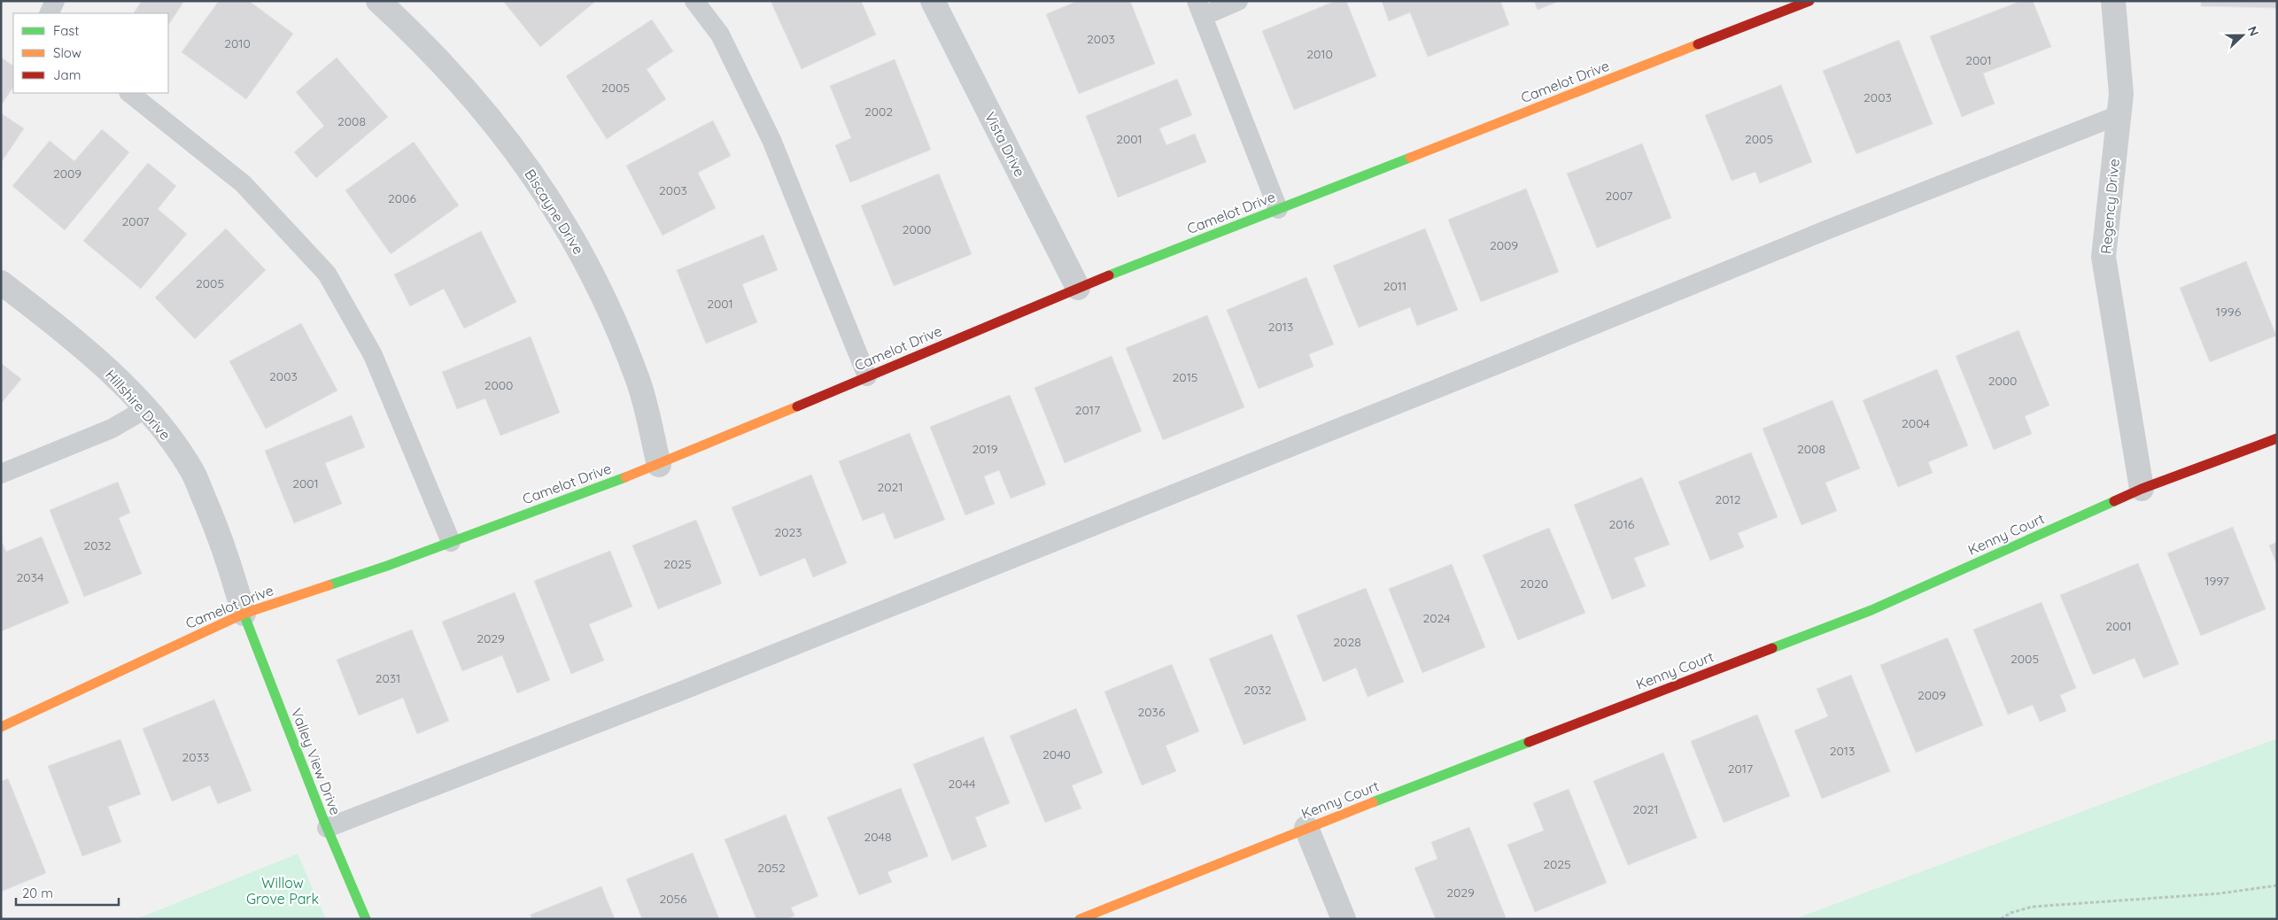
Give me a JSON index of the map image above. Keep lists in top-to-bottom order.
{
  "streets": {
    "street": [
      "Camelot Drive",
      "Vista Drive",
      "Regency Drive",
      "Biscayne Drive",
      "Hillshire Drive",
      "Kenny Court",
      "Valley View Drive"
    ]
  },
  "crossings": [
    ["Camelot Drive", "Vista Drive"],
    ["Camelot Drive", "Biscayne Drive"],
    ["Camelot Drive", "Hillshire Drive"],
    ["Camelot Drive", "Valley View Drive"],
    ["Regency Drive", "Kenny Court"],
    ["Hillshire Drive", "Valley View Drive"]
  ],
  "parks": ["Willow Grove Park"],
  "house_numbers": [
    "2003",
    "2010",
    "2010",
    "2001",
    "2005",
    "2003",
    "2002",
    "2008",
    "2001",
    "2005",
    "2009",
    "2003",
    "2007",
    "2006",
    "2007",
    "2000",
    "2009",
    "2005",
    "2011",
    "2001",
    "1996",
    "2013",
    "2003",
    "2015",
    "2000",
    "2000",
    "2017",
    "2004",
    "2019",
    "2008",
    "2001",
    "2021",
    "2012",
    "2016",
    "2023",
    "2032",
    "2025",
    "2034",
    "1997",
    "2020",
    "2024",
    "2001",
    "2029",
    "2028",
    "2005",
    "2031",
    "2032",
    "2009",
    "2036",
    "2013",
    "2040",
    "2033",
    "2017",
    "2044",
    "2021",
    "2048",
    "2025",
    "2052",
    "2029",
    "2056"
  ],
  "legend": ["Fast", "Slow", "Jam"],
  "scale_bar": "20 m",
  "north": "right"
}
